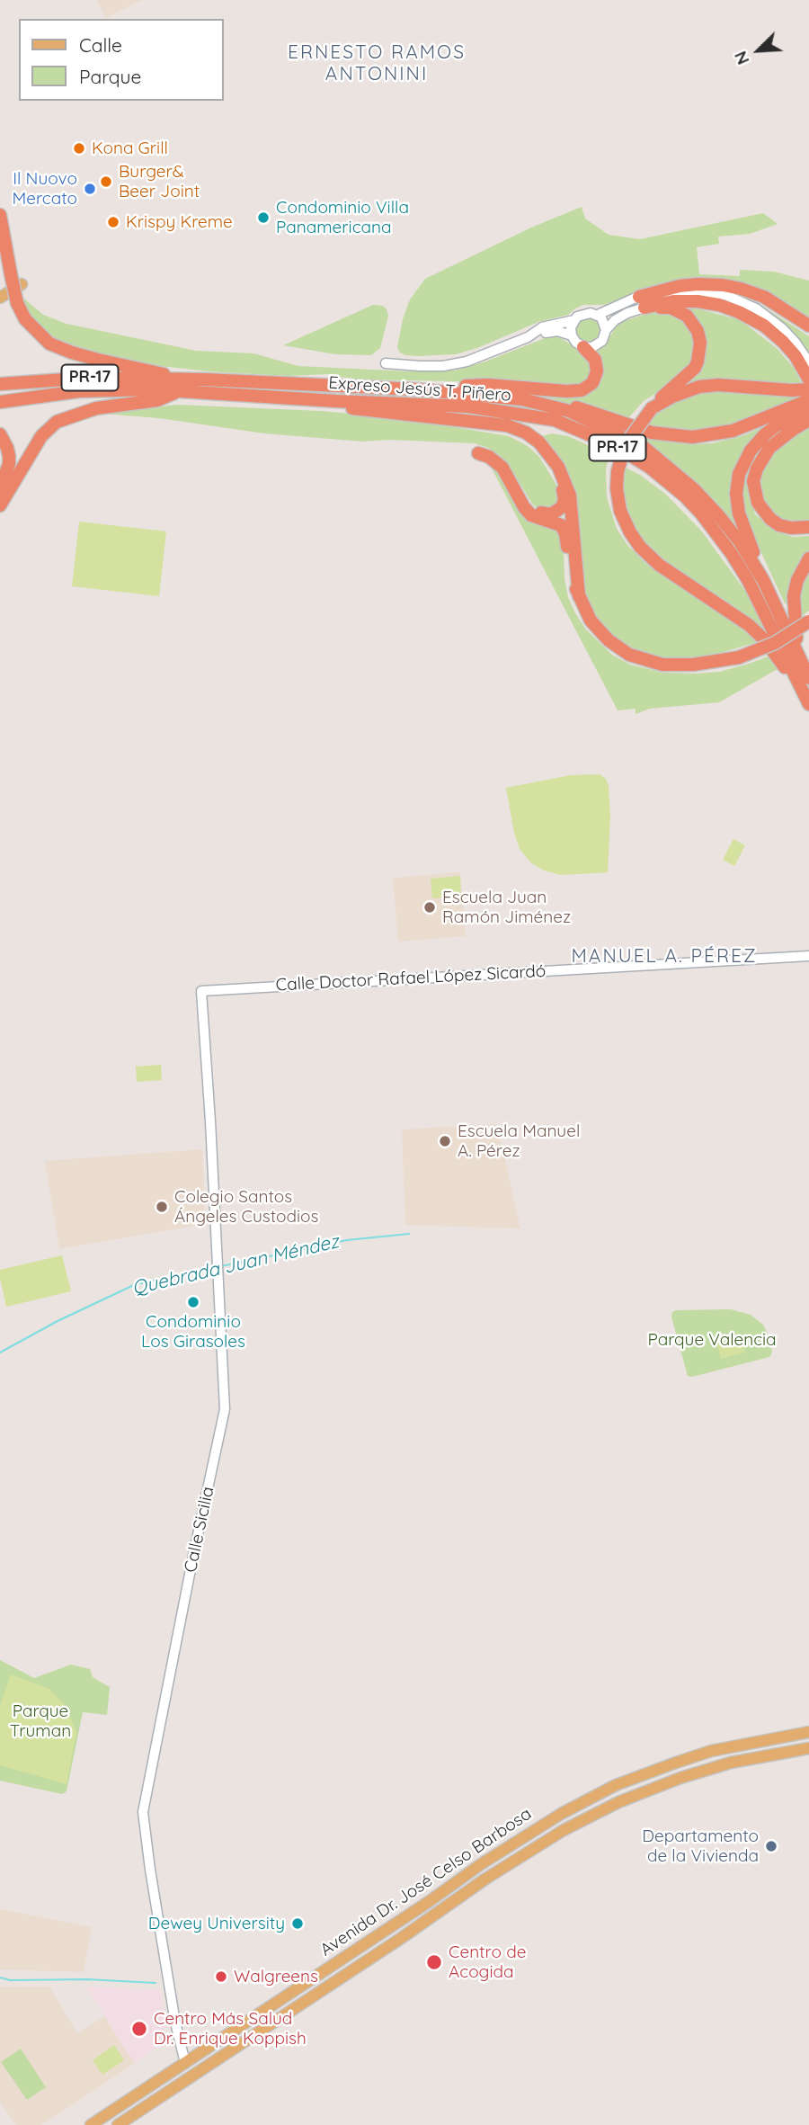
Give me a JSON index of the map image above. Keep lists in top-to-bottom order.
{
  "streets": {
    "highway": ["PR-17", "Expreso Jesús T. Piñero"],
    "main road": ["Avenida Dr. José Celso Barbosa"],
    "street": ["Calle Doctor Rafael López Sicardó", "Calle Sicilia"]
  },
  "crossings": [
    ["Calle Doctor Rafael López Sicardó", "Calle Sicilia"],
    ["Calle Sicilia", "Avenida Dr. José Celso Barbosa"]
  ],
  "districts": ["ERNESTO RAMOS ANTONINI", "MANUEL A. PÉREZ"],
  "water": ["Quebrada Juan Méndez"],
  "parks": ["Parque Valencia", "Parque Truman"],
  "places": [
    "Kona Grill",
    "Burger& Beer Joint",
    "Il Nuovo Mercato",
    "Condominio Villa Panamericana",
    "Krispy Kreme",
    "Escuela Juan Ramón Jiménez",
    "Escuela Manuel A. Pérez",
    "Colegio Santos Ángeles Custodios",
    "Condominio Los Girasoles",
    "Departamento de la Vivienda",
    "Dewey University",
    "Centro de Acogida",
    "Walgreens",
    "Centro Más Salud Dr. Enrique Koppish"
  ],
  "legend": ["Calle", "Parque"],
  "north": "bottom left"
}
